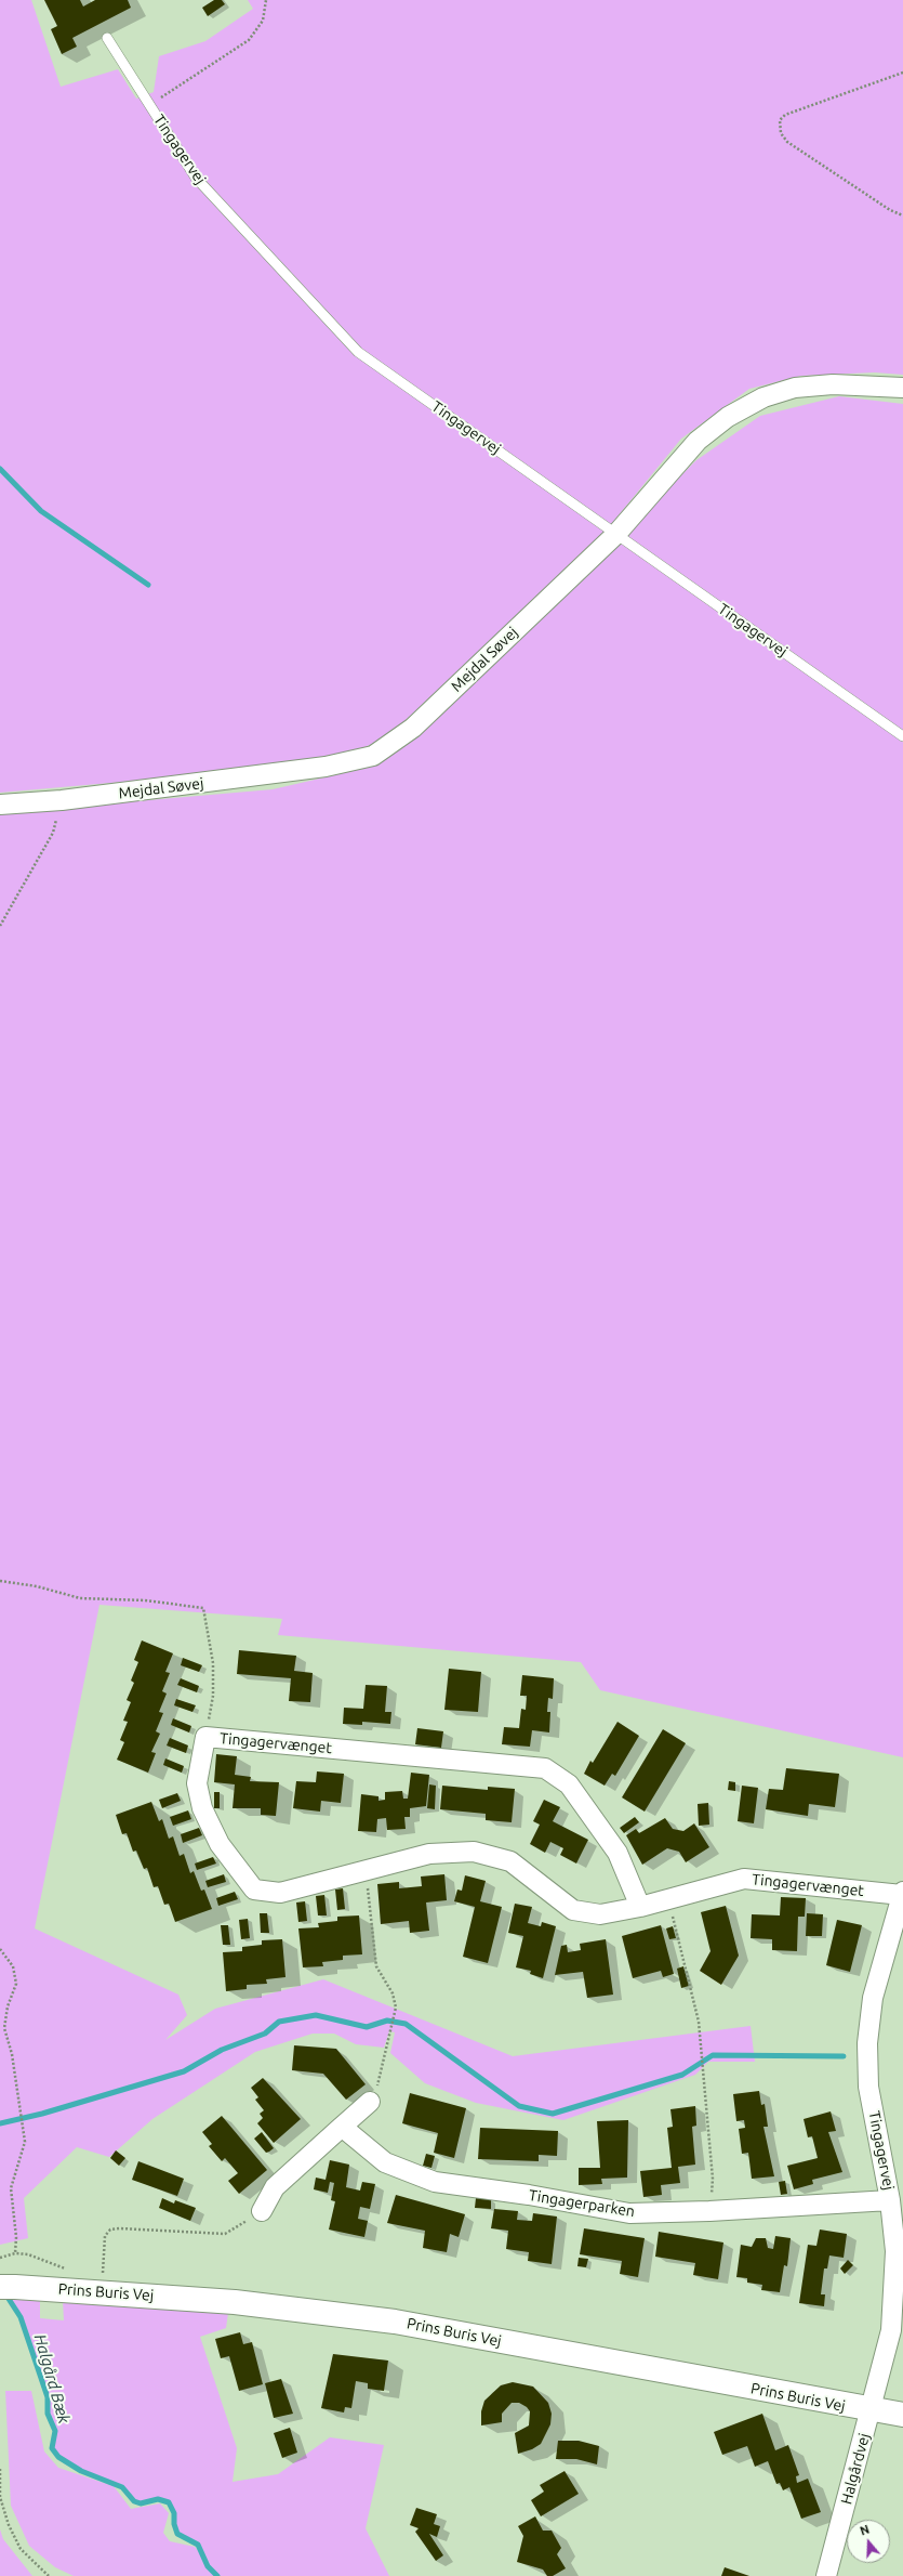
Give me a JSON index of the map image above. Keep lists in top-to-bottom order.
{
  "streets": {
    "street": [
      "Tingagervej",
      "Mejdal Søvej",
      "Tingagervænget",
      "Tingagerparken",
      "Prins Buris Vej",
      "Halgårdvej"
    ]
  },
  "crossings": [
    ["Tingagervej", "Mejdal Søvej"],
    ["Tingagervej", "Tingagervænget"],
    ["Tingagervej", "Tingagerparken"],
    ["Tingagervej", "Prins Buris Vej"],
    ["Tingagervej", "Halgårdvej"],
    ["Prins Buris Vej", "Halgårdvej"]
  ],
  "water": ["Halgård Bæk"],
  "north": "top"
}
